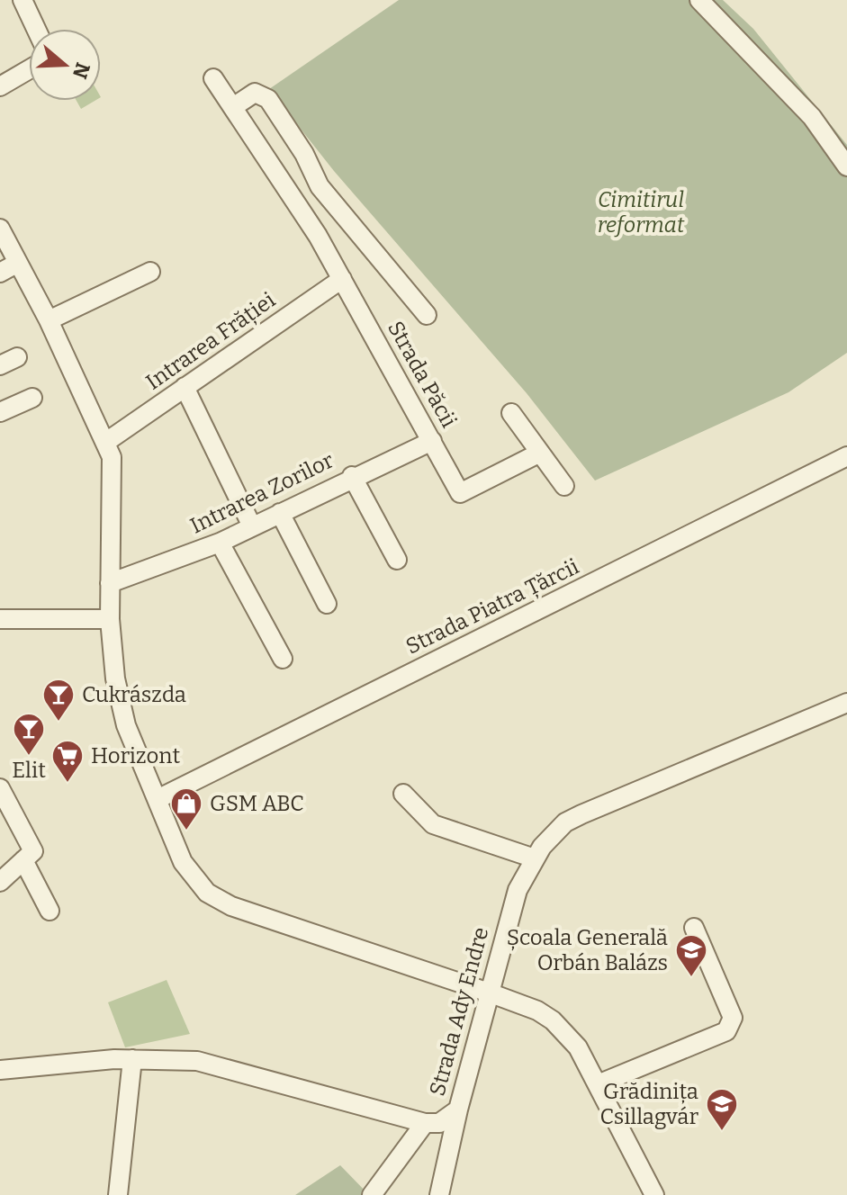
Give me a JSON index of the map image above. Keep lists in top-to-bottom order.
{
  "streets": {
    "street": [
      "Intrarea Frăției",
      "Strada Păcii",
      "Intrarea Zorilor",
      "Strada Piatra Țărcii",
      "Strada Ady Endre"
    ]
  },
  "crossings": [
    ["Intrarea Frăției", "Strada Păcii"],
    ["Strada Păcii", "Intrarea Zorilor"]
  ],
  "parks": ["Cimitirul reformat"],
  "places": {
    "bar": ["Cukrászda", "Elit"],
    "supermarket": ["Horizont"],
    "shop": ["GSM ABC"],
    "school or university": ["Școala Generală Orbán Balázs", "Grădinița Csillagvár"]
  },
  "north": "right"
}
